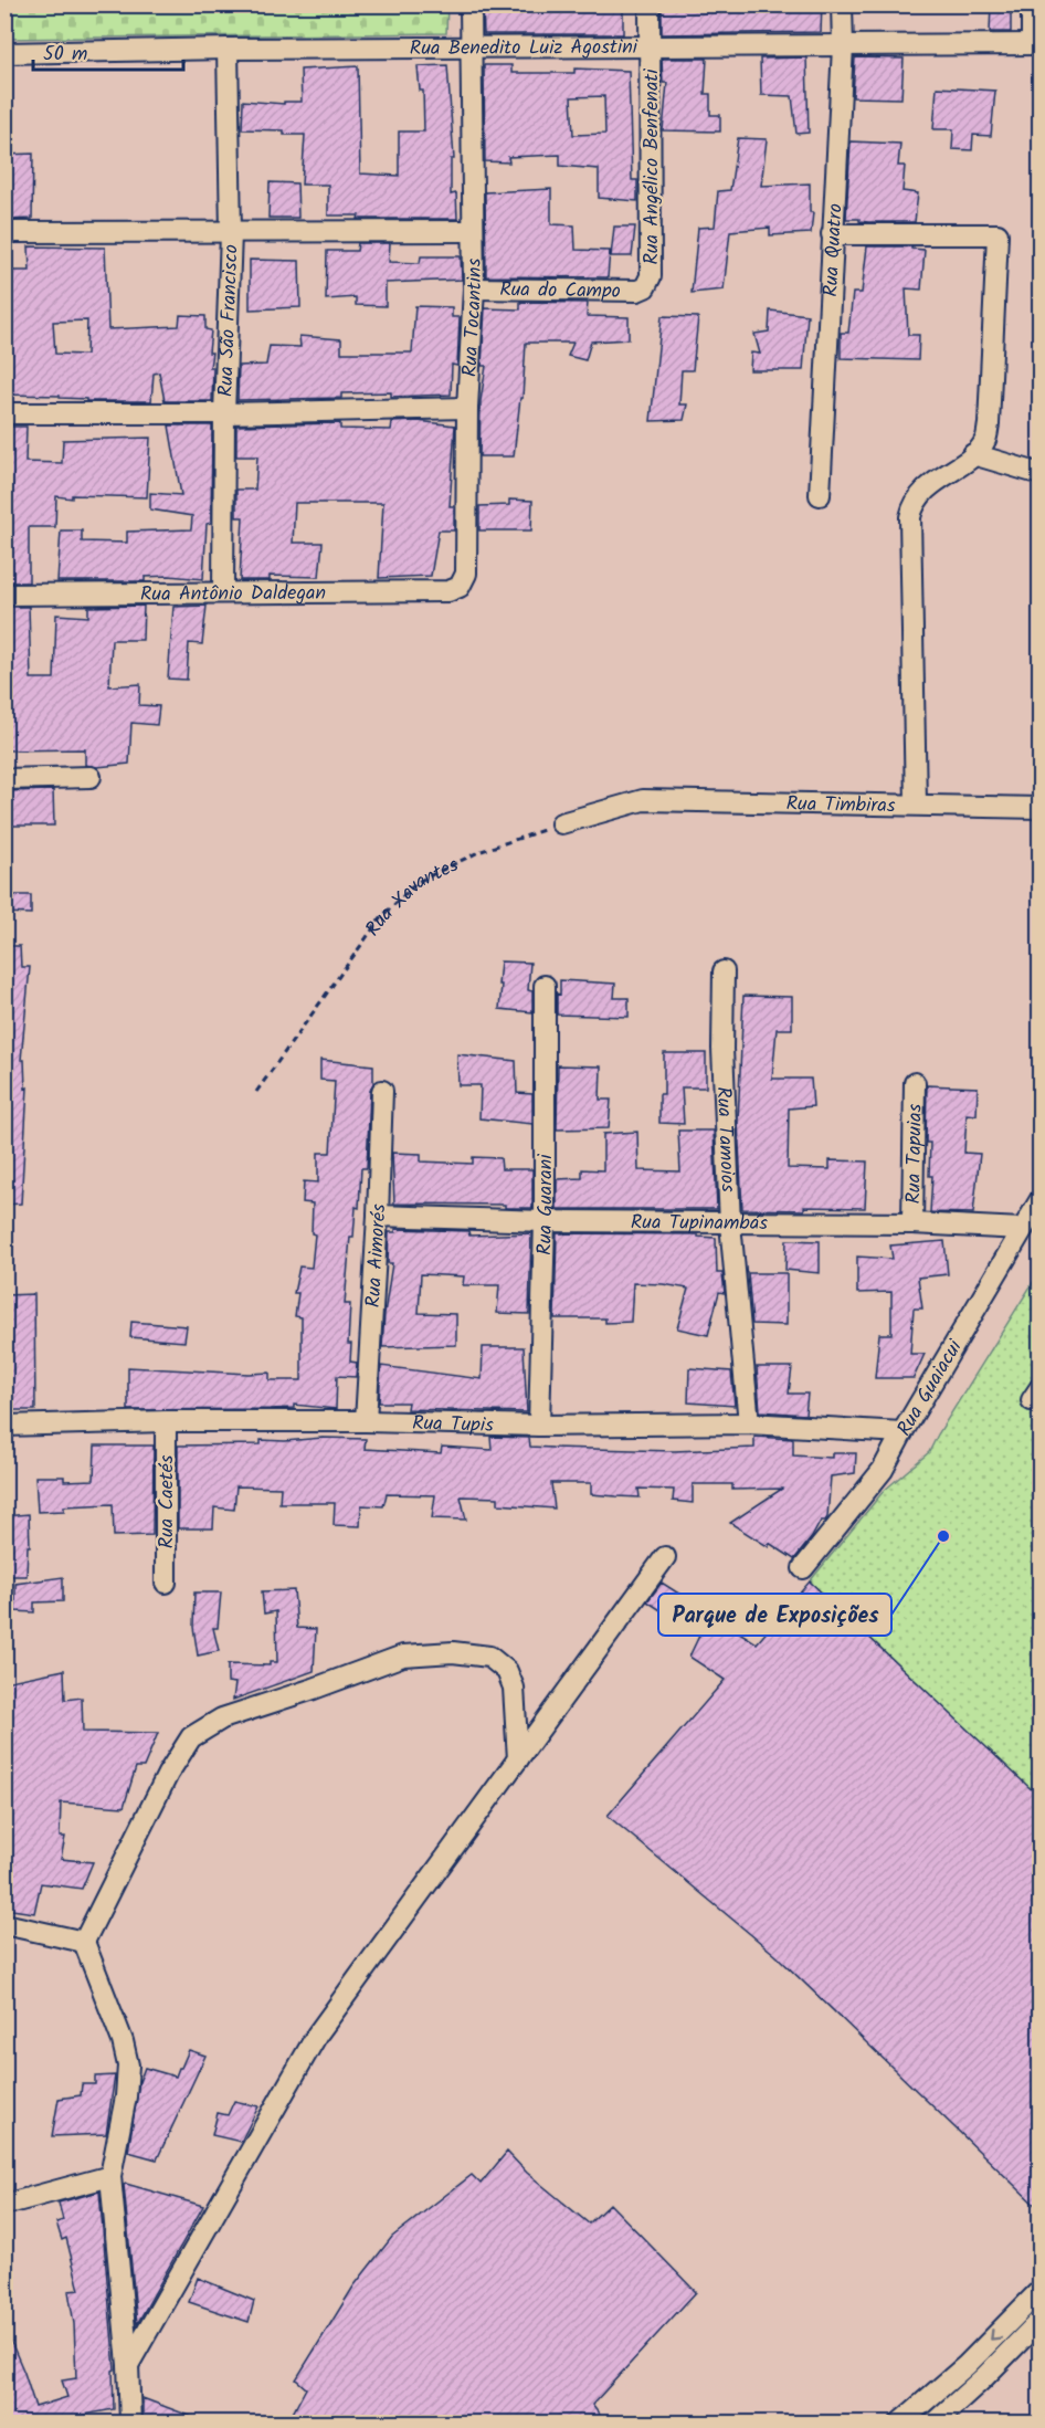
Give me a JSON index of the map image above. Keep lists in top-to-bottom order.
{
  "streets": {
    "street": [
      "Rua Benedito Luiz Agostini",
      "Rua Angélico Benfenati",
      "Rua Quatro",
      "Rua do Campo",
      "Rua Tocantins",
      "Rua São Francisco",
      "Rua Antônio Daldegan",
      "Rua Timbiras",
      "Rua Tamoios",
      "Rua Tapuias",
      "Rua Guarani",
      "Rua Tupinambás",
      "Rua Aimorés",
      "Rua Guaiacui",
      "Rua Tupis",
      "Rua Caetés"
    ],
    "path": ["Rua Xavantes"]
  },
  "crossings": [
    ["Rua Benedito Luiz Agostini", "Rua Angélico Benfenati"],
    ["Rua Benedito Luiz Agostini", "Rua Quatro"],
    ["Rua Benedito Luiz Agostini", "Rua Tocantins"],
    ["Rua Benedito Luiz Agostini", "Rua São Francisco"],
    ["Rua Angélico Benfenati", "Rua do Campo"],
    ["Rua do Campo", "Rua Tocantins"],
    ["Rua Tocantins", "Rua Antônio Daldegan"],
    ["Rua São Francisco", "Rua Antônio Daldegan"],
    ["Rua Timbiras", "Rua Xavantes"],
    ["Rua Tamoios", "Rua Tupinambás"],
    ["Rua Tamoios", "Rua Tupis"],
    ["Rua Tapuias", "Rua Tupinambás"],
    ["Rua Guarani", "Rua Tupinambás"],
    ["Rua Guarani", "Rua Tupis"],
    ["Rua Tupinambás", "Rua Aimorés"],
    ["Rua Tupinambás", "Rua Guaiacui"],
    ["Rua Aimorés", "Rua Tupis"],
    ["Rua Guaiacui", "Rua Tupis"],
    ["Rua Tupis", "Rua Caetés"]
  ],
  "places": ["Parque de Exposições"],
  "scale_bar": "50 m"
}
